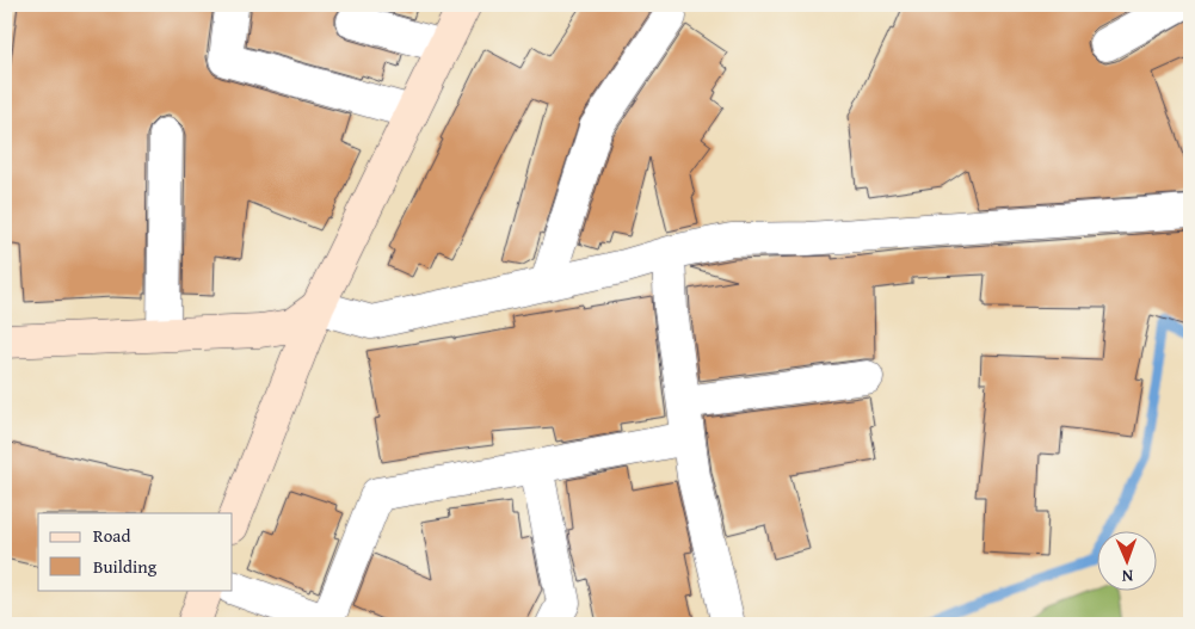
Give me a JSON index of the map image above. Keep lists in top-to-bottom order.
{
  "legend": ["Road", "Building"],
  "north": "bottom"
}
